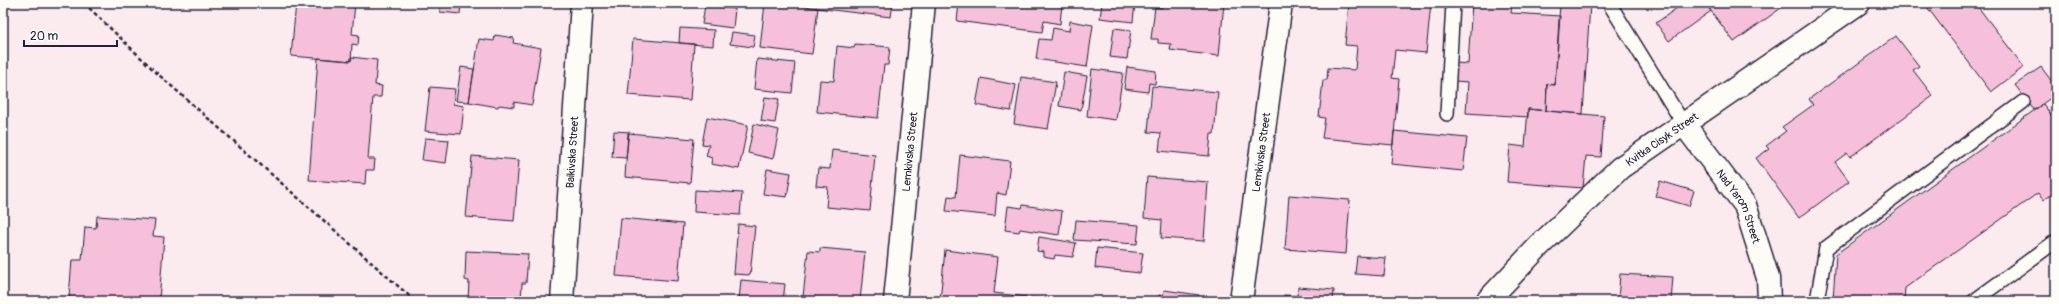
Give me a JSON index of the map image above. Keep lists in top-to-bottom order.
{
  "streets": {
    "street": [
      "Kvitka Cisyk Street",
      "Baikivska Street",
      "Lemkivska Street",
      "Nad Yarom Street"
    ]
  },
  "crossings": [
    ["Kvitka Cisyk Street", "Nad Yarom Street"]
  ],
  "scale_bar": "20 m"
}
